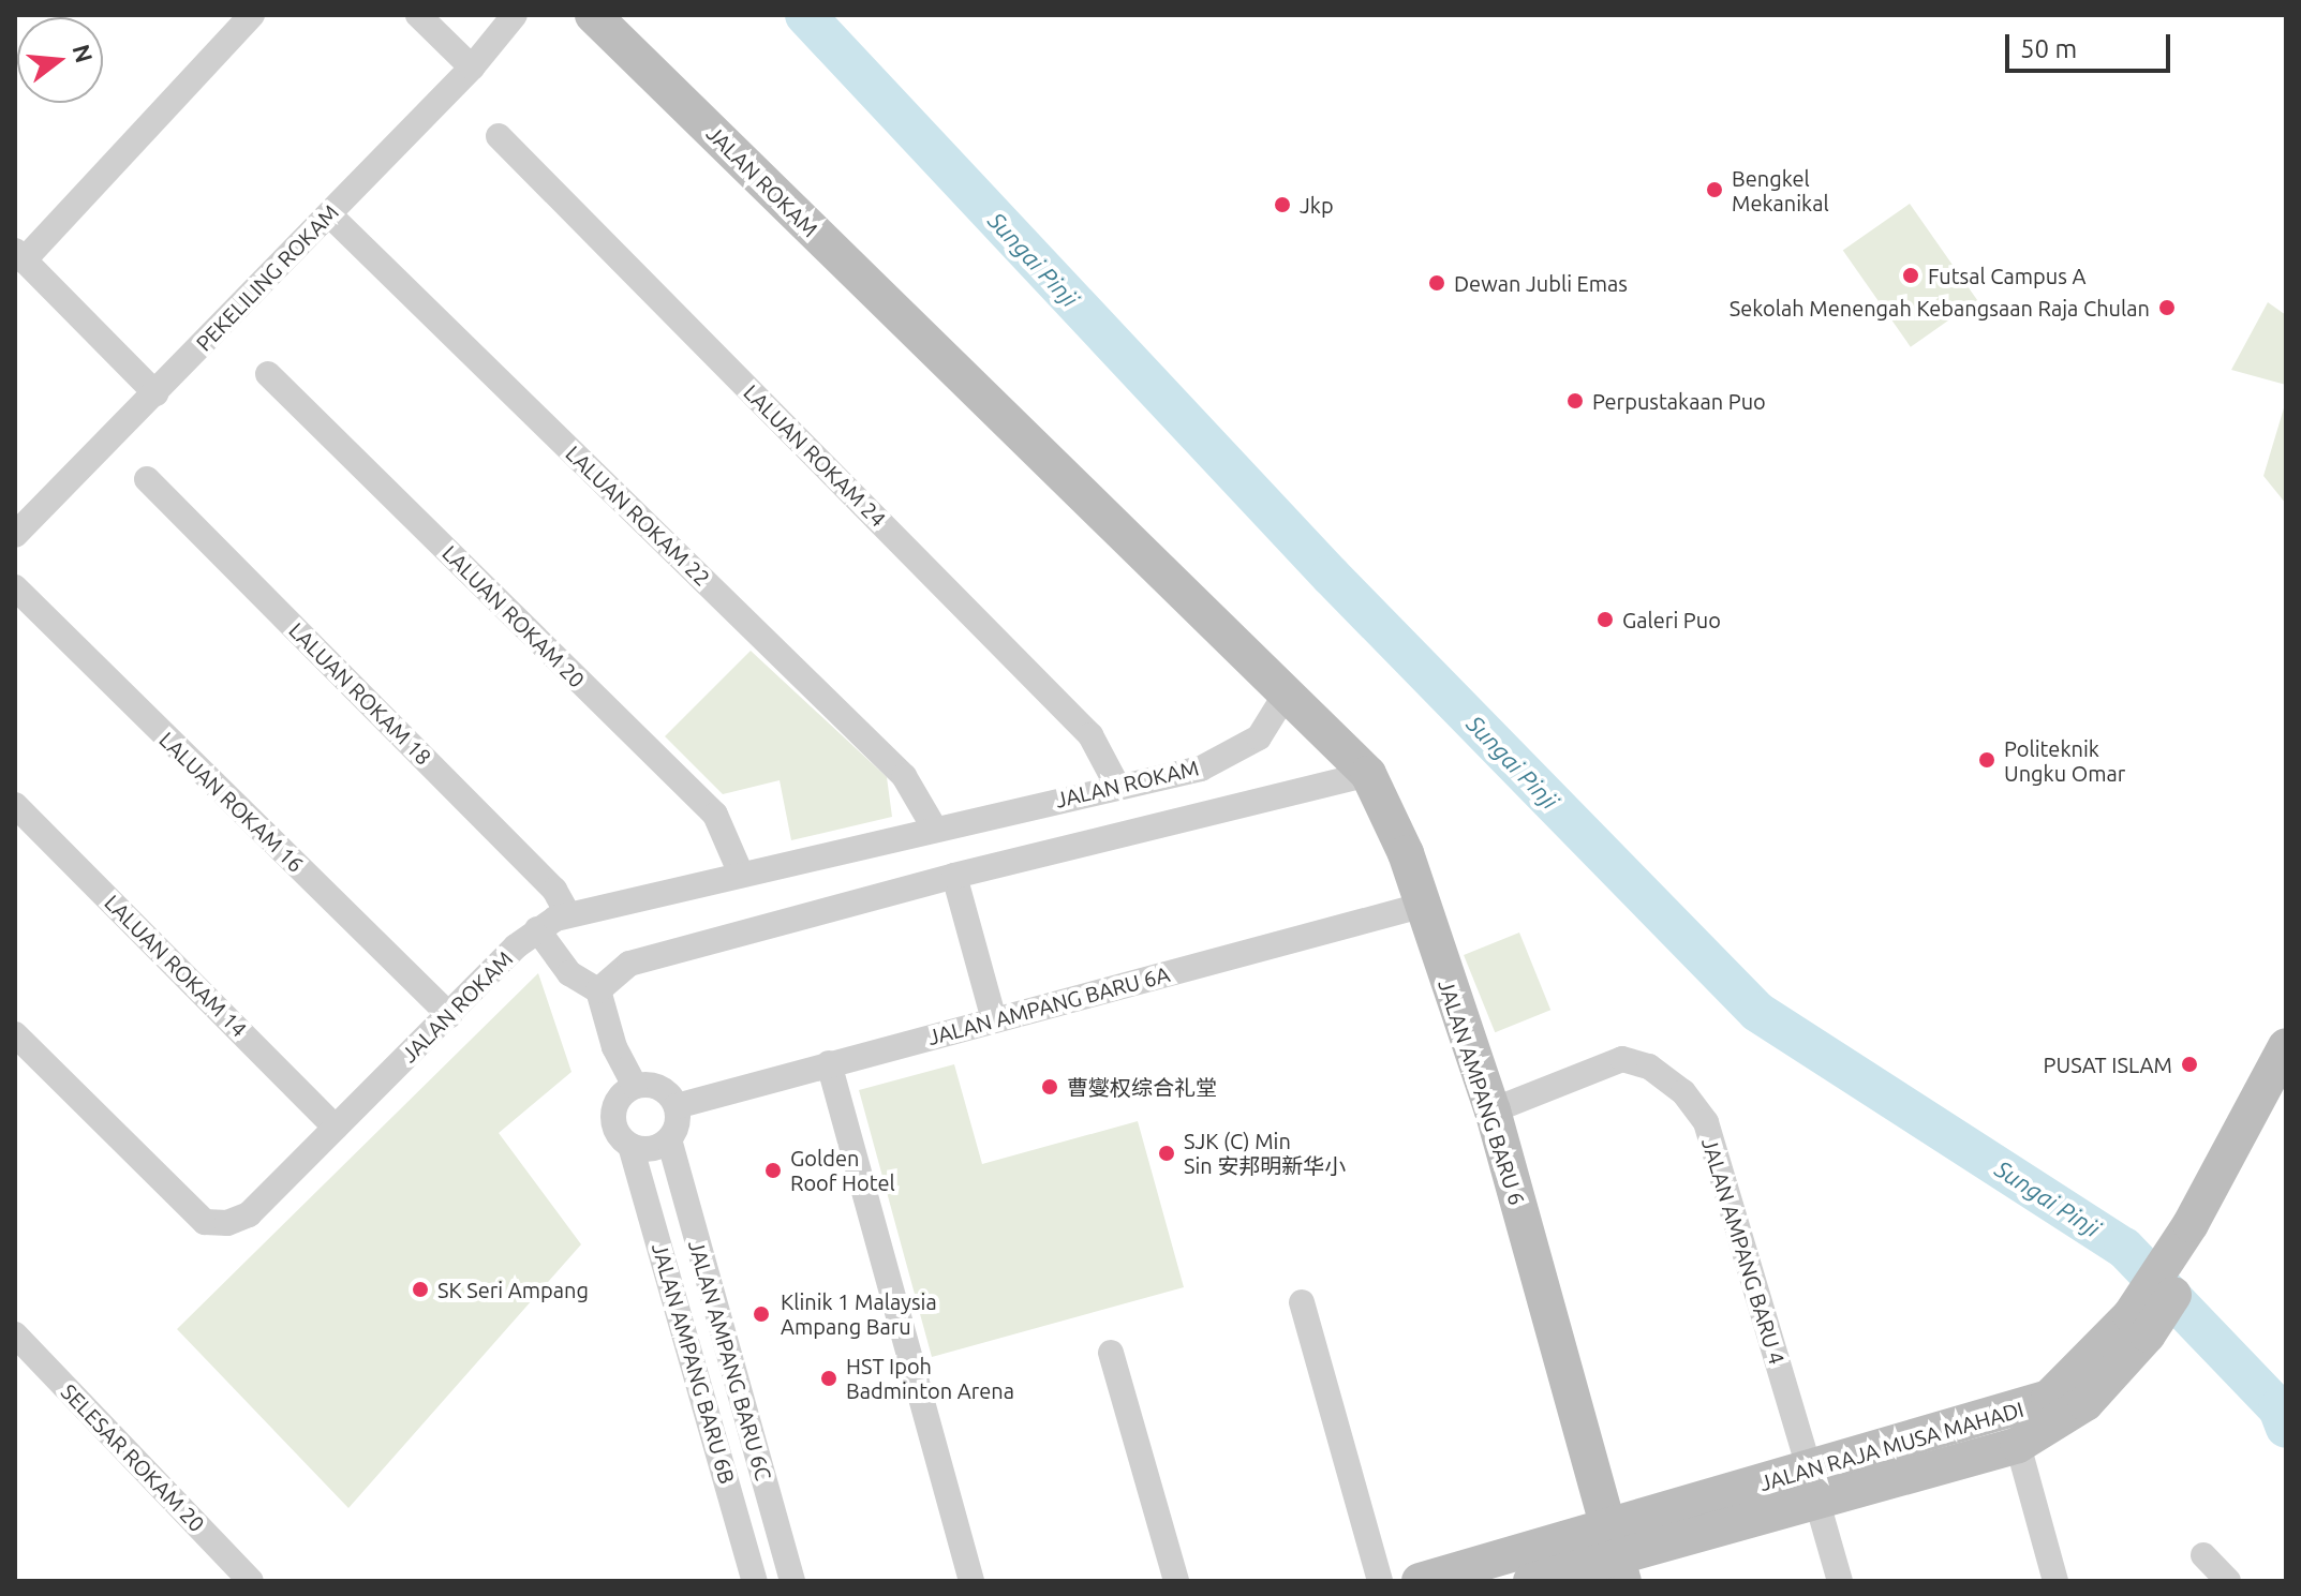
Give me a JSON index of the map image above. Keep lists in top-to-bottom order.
{
  "streets": {
    "main road": ["JALAN ROKAM", "JALAN AMPANG BARU 6", "JALAN RAJA MUSA MAHADI"],
    "street": [
      "PEKELILING ROKAM",
      "LALUAN ROKAM 24",
      "LALUAN ROKAM 22",
      "LALUAN ROKAM 20",
      "LALUAN ROKAM 18",
      "LALUAN ROKAM 16",
      "LALUAN ROKAM 14",
      "JALAN AMPANG BARU 6A",
      "JALAN AMPANG BARU 4",
      "JALAN AMPANG BARU 6C",
      "JALAN AMPANG BARU 6B",
      "SELESAR ROKAM 20"
    ]
  },
  "crossings": [
    ["JALAN ROKAM", "LALUAN ROKAM 24"],
    ["JALAN ROKAM", "LALUAN ROKAM 22"],
    ["JALAN ROKAM", "LALUAN ROKAM 20"],
    ["JALAN ROKAM", "LALUAN ROKAM 18"],
    ["JALAN ROKAM", "LALUAN ROKAM 16"],
    ["JALAN ROKAM", "LALUAN ROKAM 14"],
    ["JALAN ROKAM", "JALAN AMPANG BARU 6"],
    ["PEKELILING ROKAM", "LALUAN ROKAM 22"],
    ["JALAN AMPANG BARU 6A", "JALAN AMPANG BARU 6"],
    ["JALAN AMPANG BARU 6A", "JALAN AMPANG BARU 6C"],
    ["JALAN AMPANG BARU 6A", "JALAN AMPANG BARU 6B"],
    ["JALAN AMPANG BARU 6", "JALAN AMPANG BARU 4"],
    ["JALAN AMPANG BARU 6", "JALAN RAJA MUSA MAHADI"],
    ["JALAN AMPANG BARU 4", "JALAN RAJA MUSA MAHADI"],
    ["JALAN AMPANG BARU 6C", "JALAN AMPANG BARU 6B"]
  ],
  "water": ["Sungai Pinji"],
  "places": [
    "Bengkel Mekanikal",
    "Jkp",
    "Futsal Campus A",
    "Dewan Jubli Emas",
    "Sekolah Menengah Kebangsaan Raja Chulan",
    "Perpustakaan Puo",
    "Galeri Puo",
    "Politeknik Ungku Omar",
    "PUSAT ISLAM",
    "曹燮权综合礼堂",
    "SJK (C) Min Sin 安邦明新华小",
    "Golden Roof Hotel",
    "SK Seri Ampang",
    "Klinik 1 Malaysia Ampang Baru",
    "HST Ipoh Badminton Arena"
  ],
  "scale_bar": "50 m",
  "north": "right"
}
